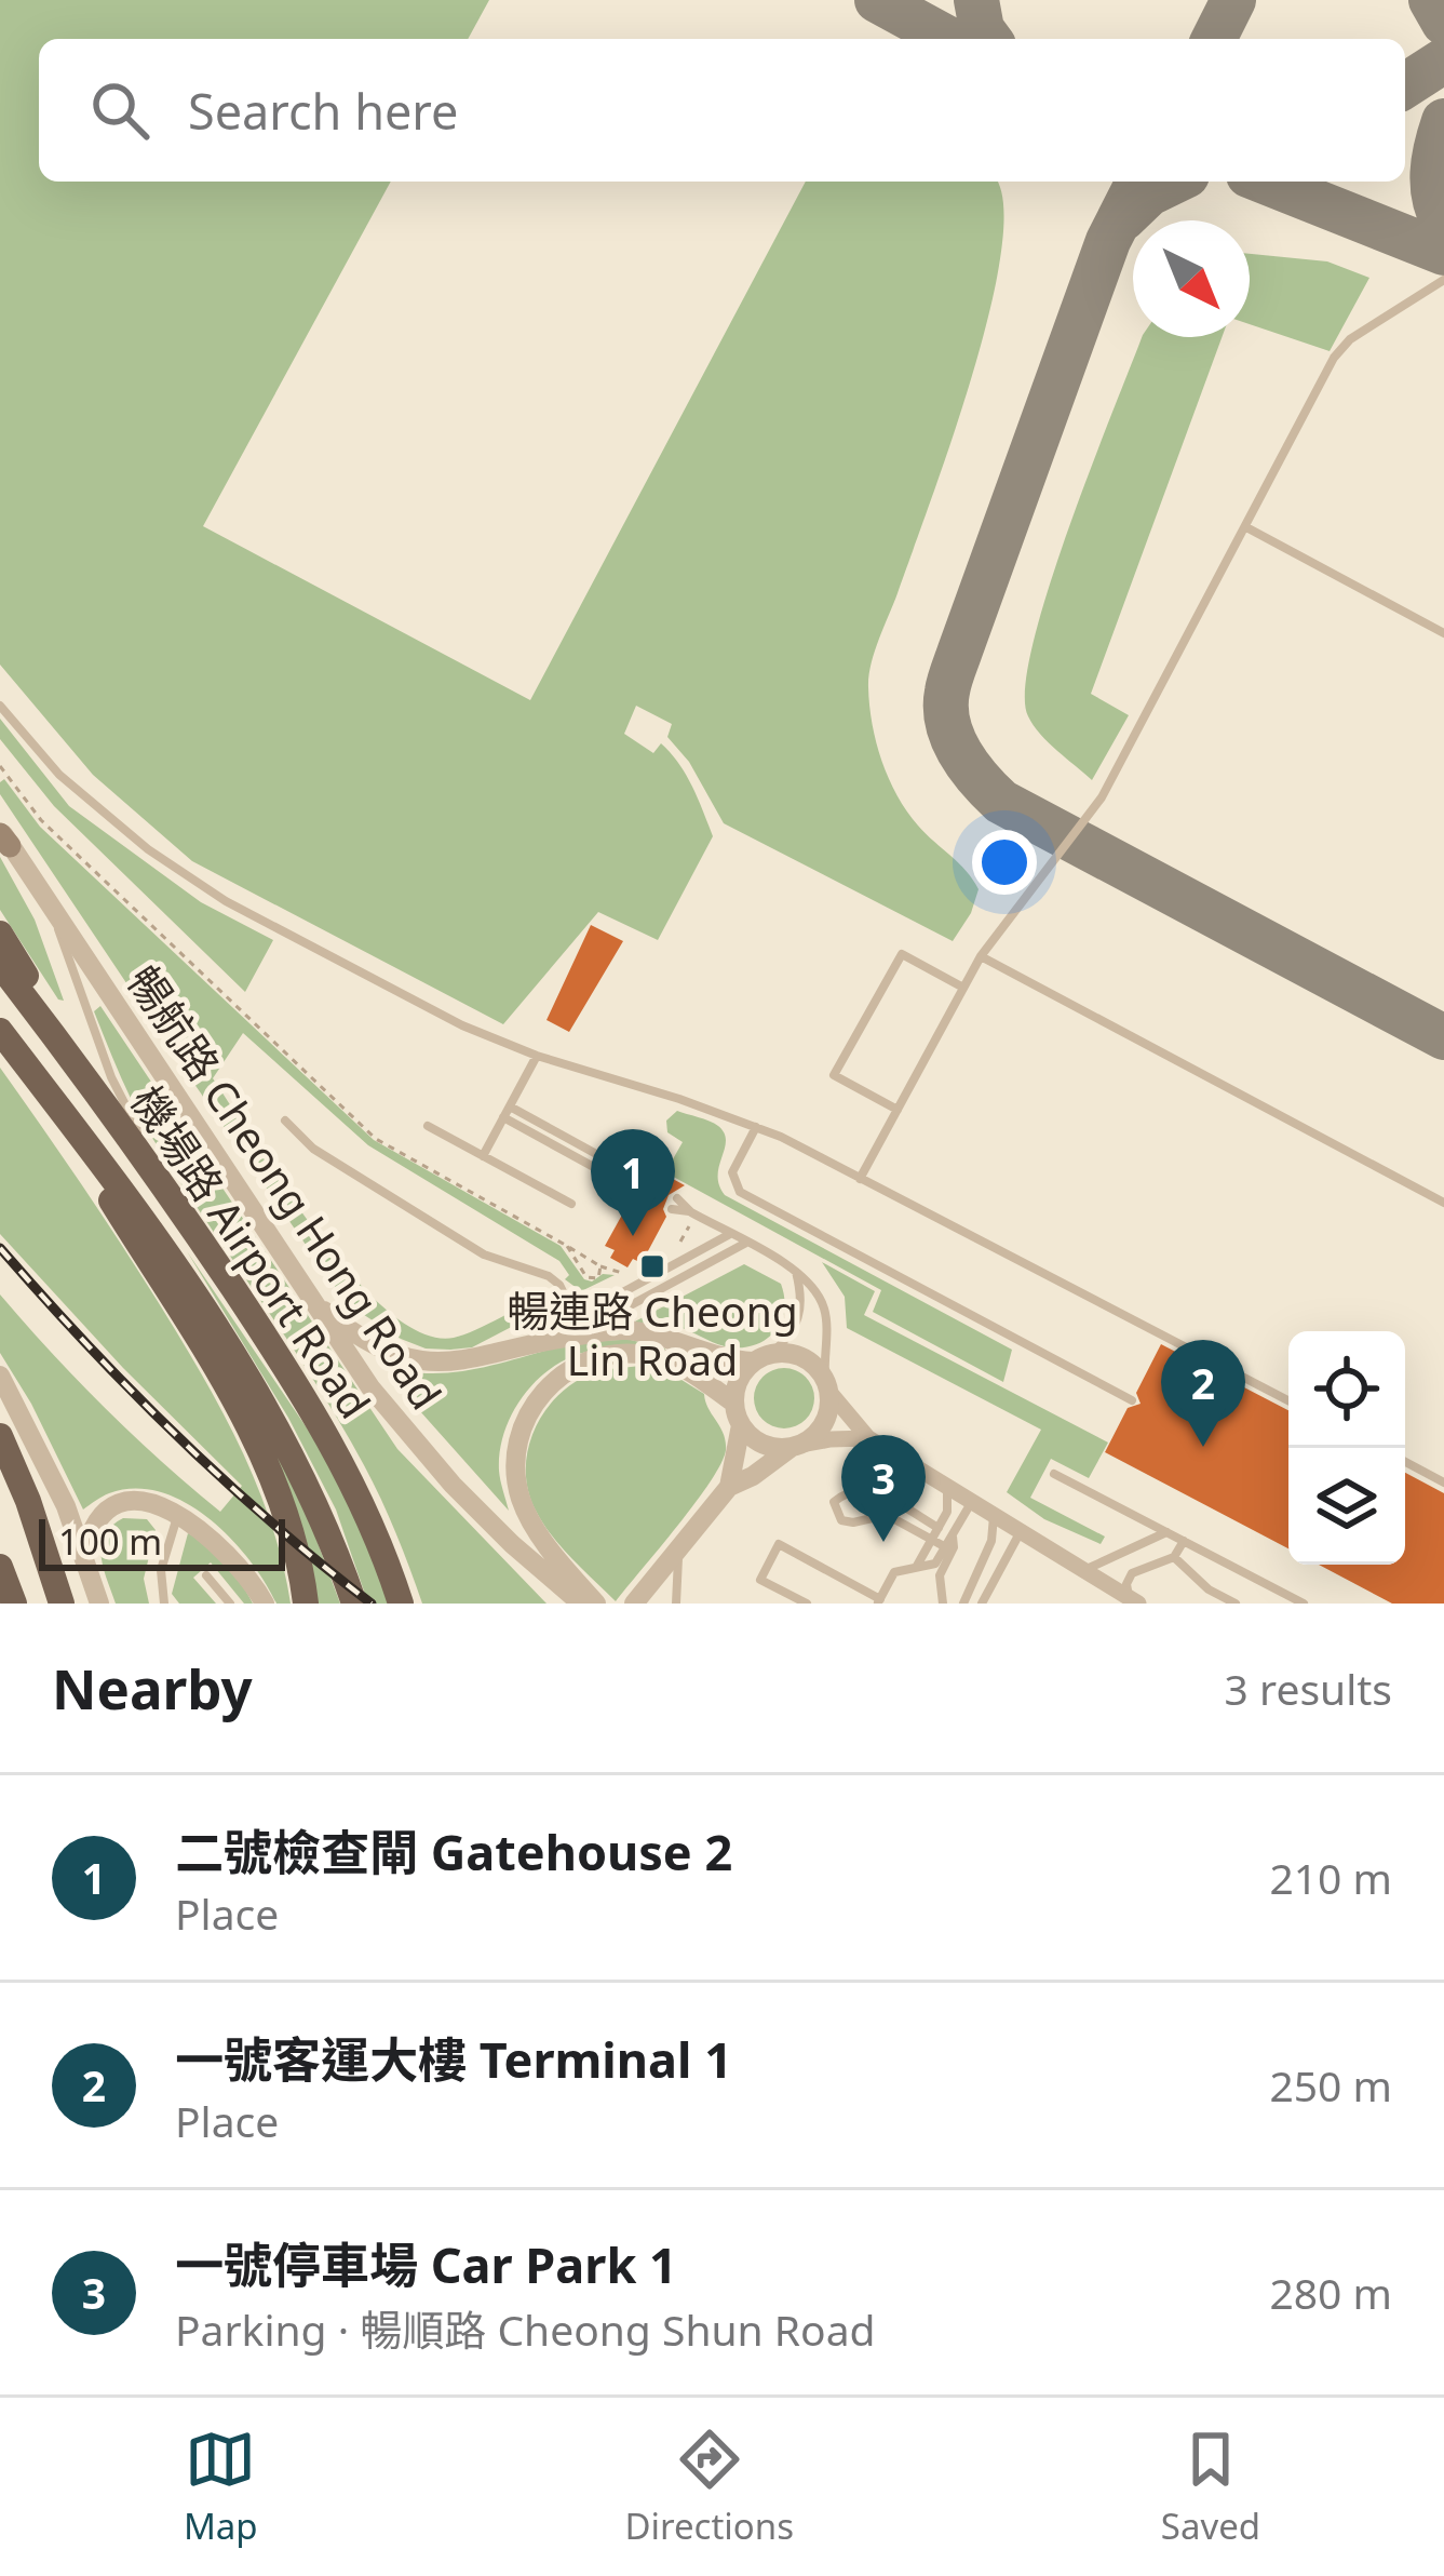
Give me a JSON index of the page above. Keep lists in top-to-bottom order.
{
  "streets": {
    "main road": ["機場路 Airport Road"],
    "street": ["暢航路 Cheong Hong Road"]
  },
  "places": {
    "transit": ["暢連路 Cheong Lin Road"]
  },
  "scale_bar": "100 m",
  "north": "bottom right",
  "page": {
    "search": "Search here",
    "pins": ["1", "2", "3"],
    "scale": "100 m",
    "heading": ["Nearby", "3 results"],
    "list": [
      {
        "mark": "1",
        "name": "二號檢查閘 Gatehouse 2",
        "note": "Place",
        "value": "210 m"
      },
      {
        "mark": "2",
        "name": "一號客運大樓 Terminal 1",
        "note": "Place",
        "value": "250 m"
      },
      {
        "mark": "3",
        "name": "一號停車場 Car Park 1",
        "note": "Parking · 暢順路 Cheong Shun Road",
        "value": "280 m"
      }
    ],
    "nav": ["Map", "Directions", "Saved"]
  }
}
